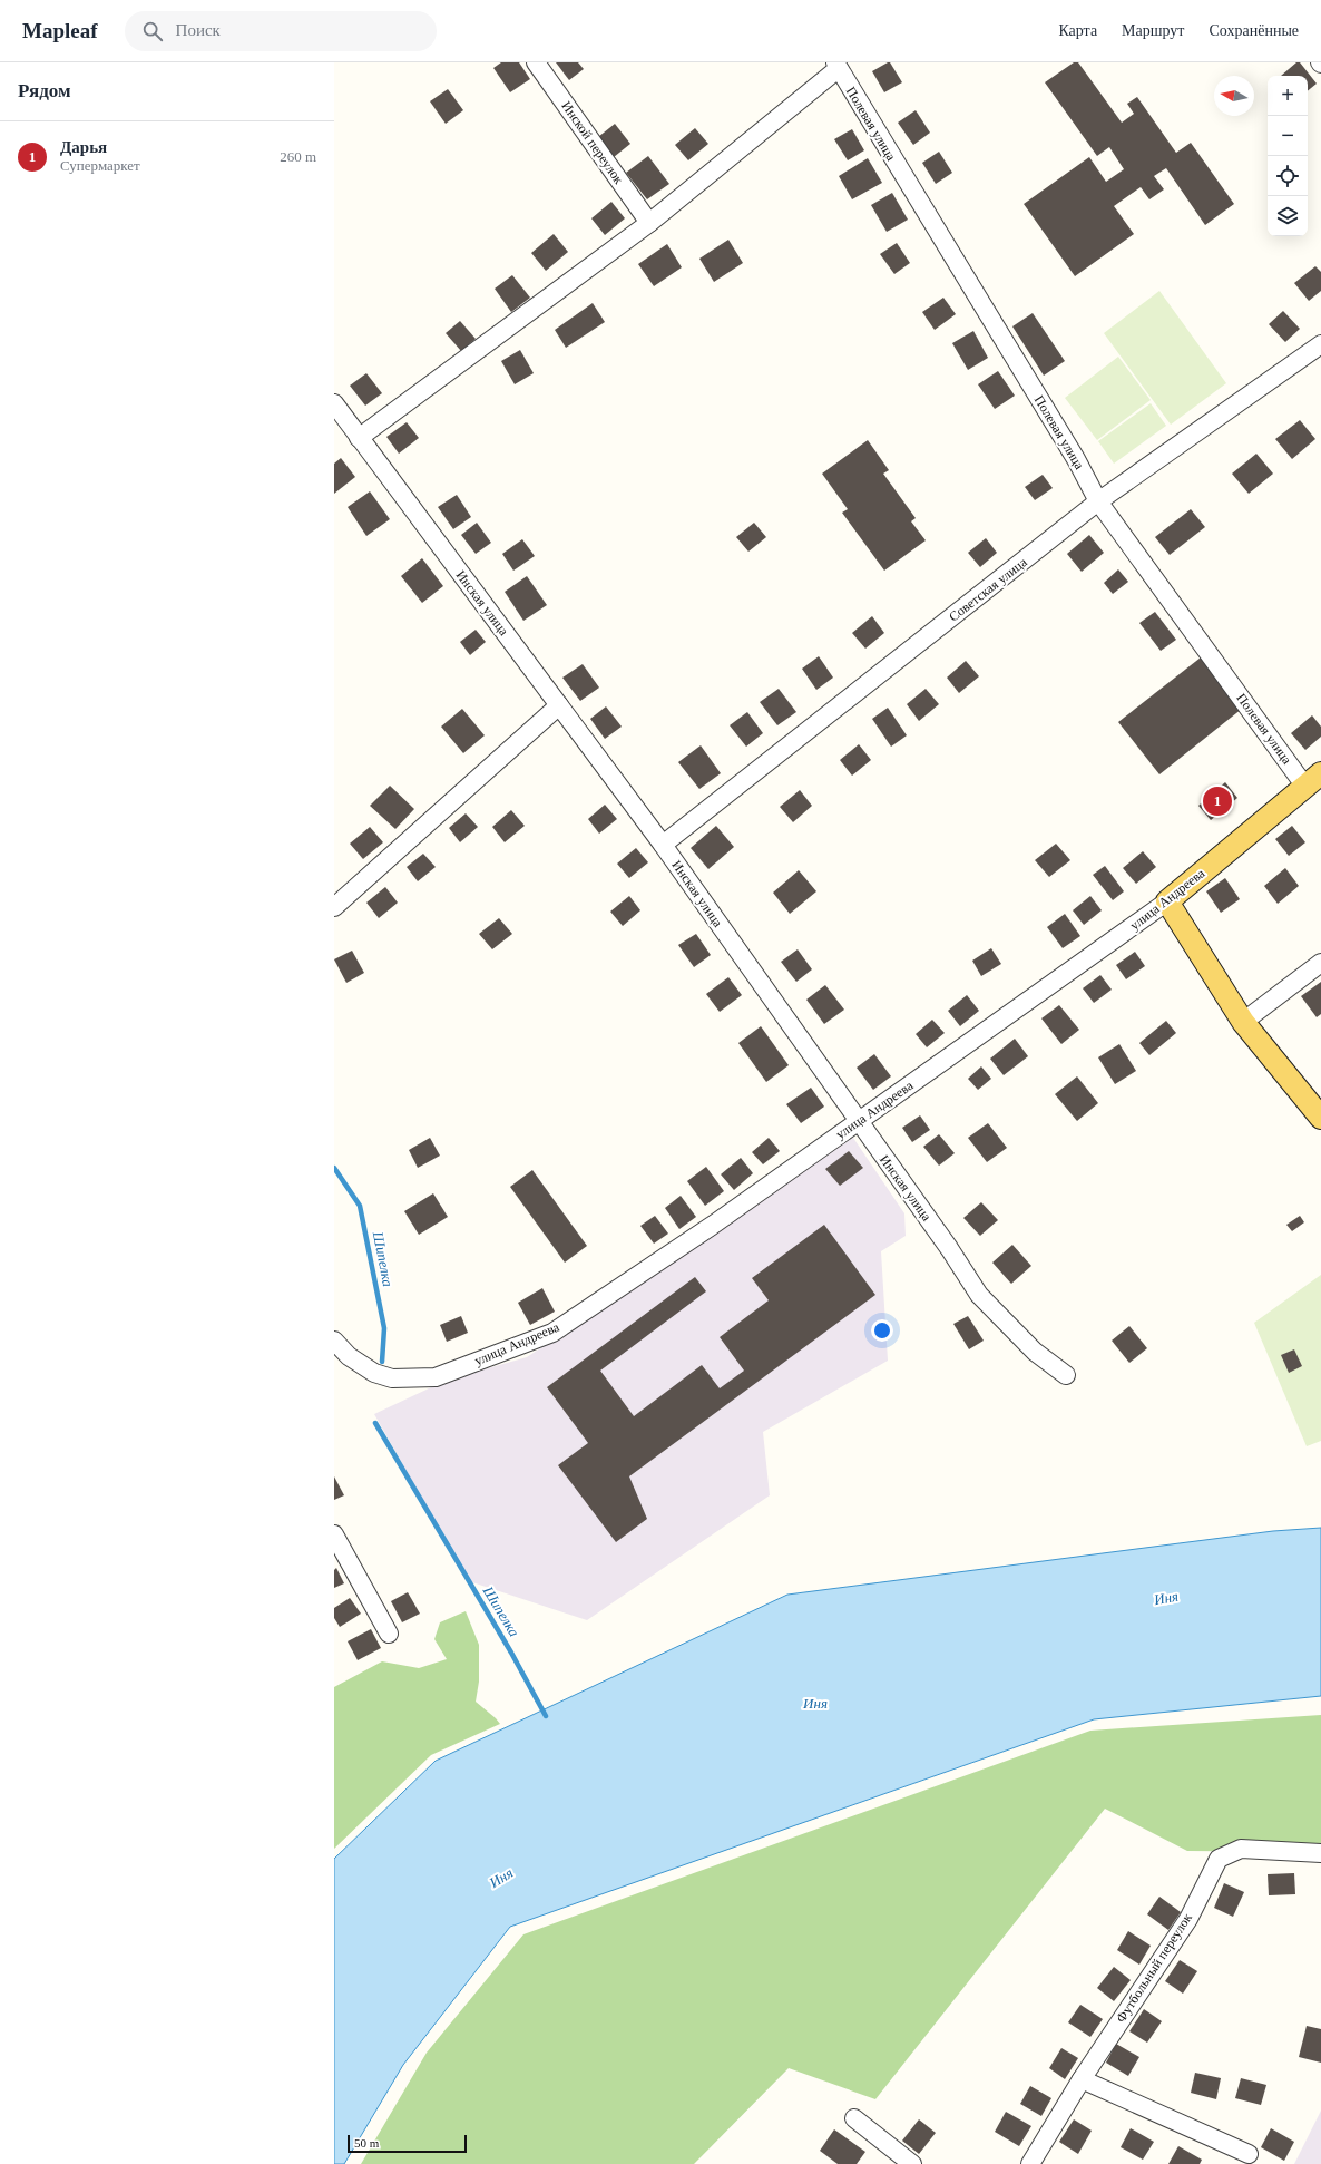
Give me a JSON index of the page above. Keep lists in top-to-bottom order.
{
  "streets": {
    "main road": ["улица Андреева"],
    "street": [
      "Полевая улица",
      "Инской переулок",
      "Советская улица",
      "Инская улица",
      "Футбольный переулок"
    ]
  },
  "crossings": [
    ["Полевая улица", "Советская улица"],
    ["Полевая улица", "улица Андреева"],
    ["Советская улица", "Инская улица"],
    ["Инская улица", "улица Андреева"]
  ],
  "water": ["Шипелка", "Иня"],
  "scale_bar": "50 m",
  "north": "left",
  "page": {
    "header": "Mapleaf",
    "search": "Поиск",
    "nav": ["Карта", "Маршрут", "Сохранённые"],
    "heading": "Рядом",
    "map_buttons": ["+", "−"],
    "list": [
      {
        "mark": "1",
        "name": "Дарья",
        "note": "Супермаркет",
        "value": "260 m"
      }
    ],
    "pins": "1",
    "scale": "50 m"
  }
}
